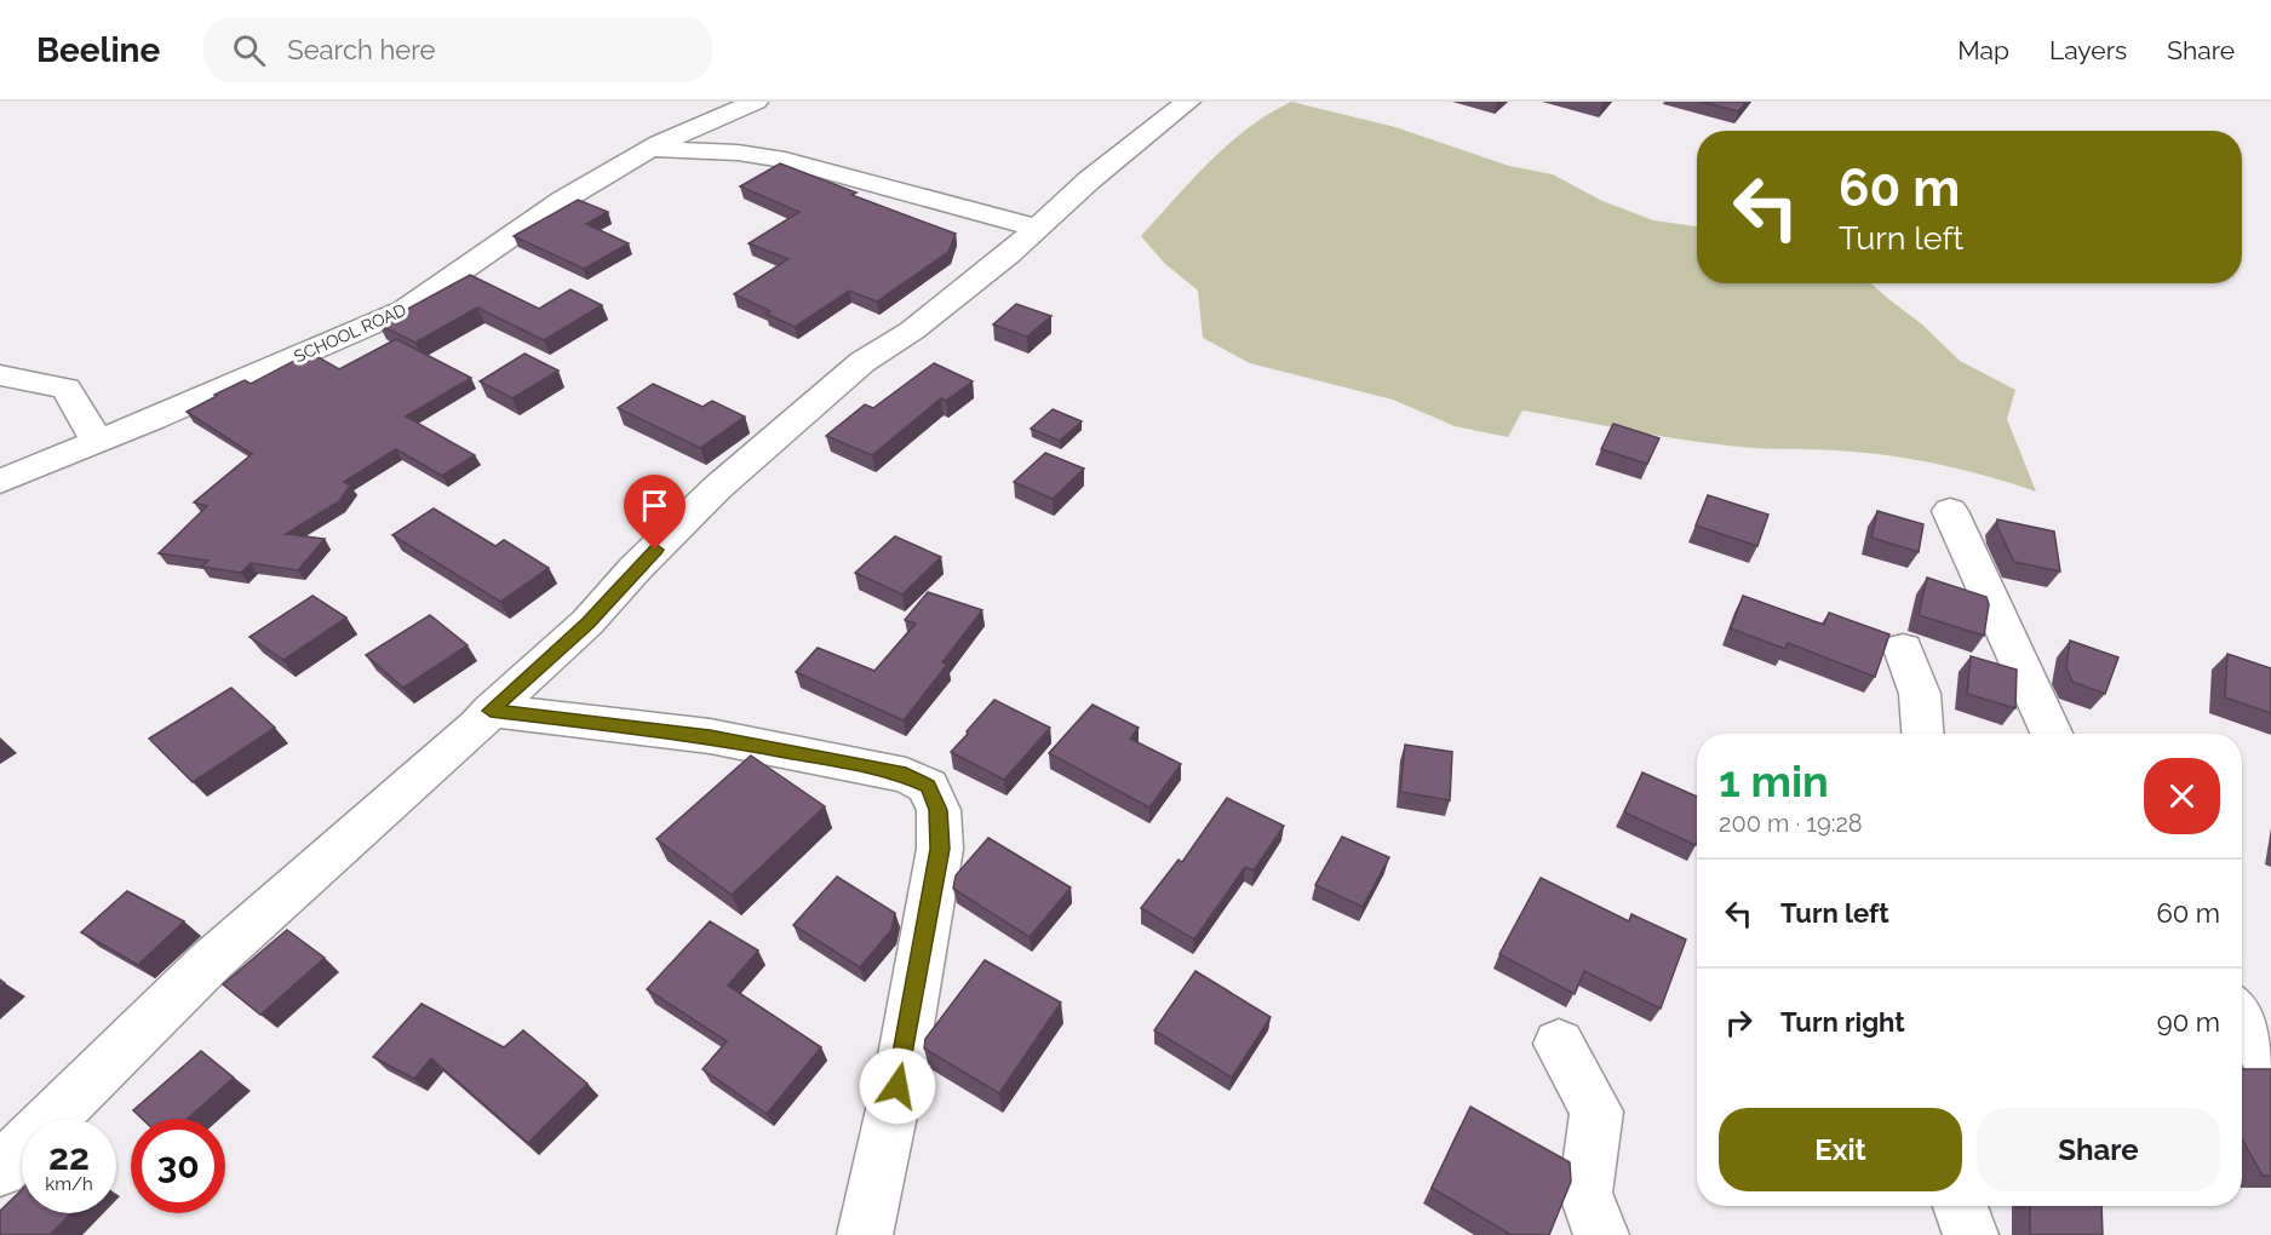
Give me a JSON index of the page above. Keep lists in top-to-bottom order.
{
  "streets": {
    "street": ["SCHOOL ROAD"]
  },
  "page": {
    "header": "Beeline",
    "search": "Search here",
    "nav": ["Map", "Layers", "Share"],
    "turn": ["60 m", "Turn left"],
    "heading": ["1 min", "200 m · 19:28"],
    "list": [
      {
        "name": "Turn left",
        "value": "60 m"
      },
      {
        "name": "Turn right",
        "value": "90 m"
      }
    ],
    "buttons": ["Exit", "Share"],
    "speed": "22 km/h",
    "limit": "30"
  }
}
